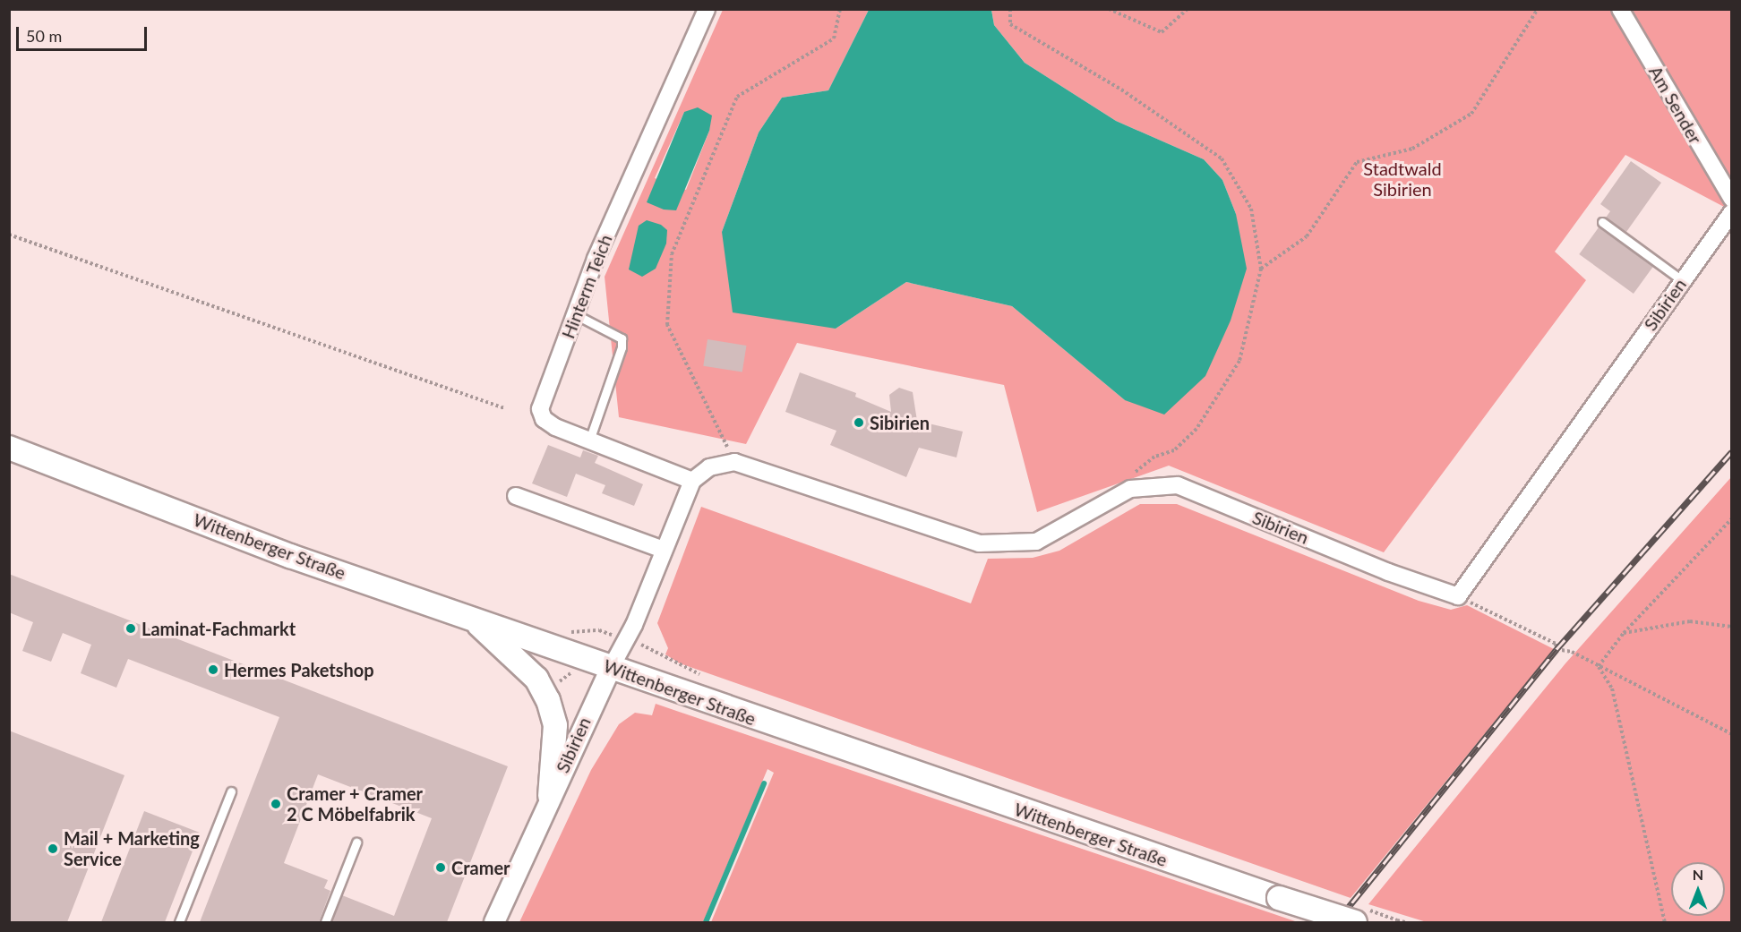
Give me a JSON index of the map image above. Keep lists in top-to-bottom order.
{
  "streets": {
    "main road": ["Wittenberger Straße"],
    "street": ["Am Sender", "Hinterm Teich", "Sibirien"]
  },
  "crossings": [
    ["Hinterm Teich", "Sibirien"],
    ["Sibirien", "Wittenberger Straße"]
  ],
  "parks": ["Stadtwald Sibirien"],
  "places": [
    "Sibirien",
    "Laminat-Fachmarkt",
    "Hermes Paketshop",
    "Cramer + Cramer 2 C Möbelfabrik",
    "Mail + Marketing Service",
    "Cramer"
  ],
  "scale_bar": "50 m",
  "north": "top"
}
